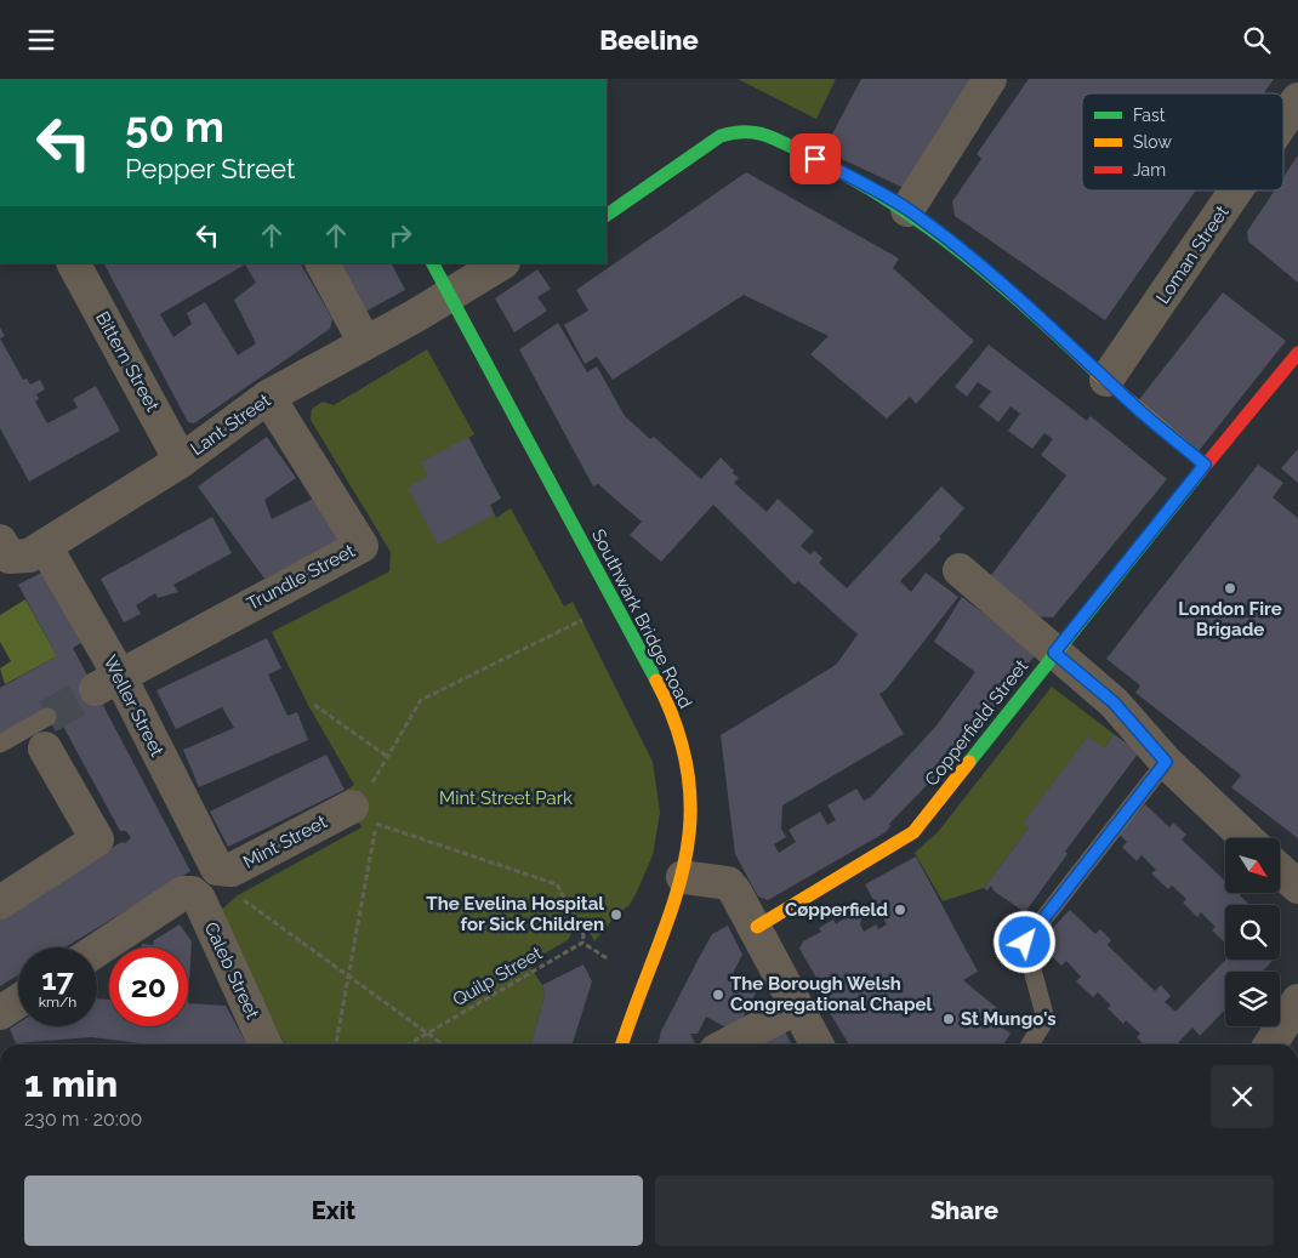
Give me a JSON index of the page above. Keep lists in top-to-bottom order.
{
  "streets": {
    "street": [
      "Loman Street",
      "Bittern Street",
      "Lant Street",
      "Trundle Street",
      "Southwark Bridge Road",
      "Weller Street",
      "Copperfield Street",
      "Mint Street",
      "Caleb Street"
    ],
    "path": ["Quilp Street"]
  },
  "crossings": [
    ["Bittern Street", "Lant Street"],
    ["Lant Street", "Trundle Street"],
    ["Lant Street", "Southwark Bridge Road"],
    ["Lant Street", "Weller Street"],
    ["Trundle Street", "Weller Street"],
    ["Weller Street", "Mint Street"]
  ],
  "parks": ["Mint Street Park"],
  "places": [
    "London Fire Brigade",
    "Cøpperfield",
    "The Evelina Hospital for Sick Children",
    "The Borough Welsh Congregational Chapel",
    "St Mungo's"
  ],
  "legend": ["Fast", "Slow", "Jam"],
  "north": "bottom right",
  "page": {
    "header": "Beeline",
    "turn": ["50 m", "Pepper Street"],
    "speed": "17 km/h",
    "limit": "20",
    "heading": ["1 min", "230 m · 20:00"],
    "buttons": ["Exit", "Share"]
  }
}
